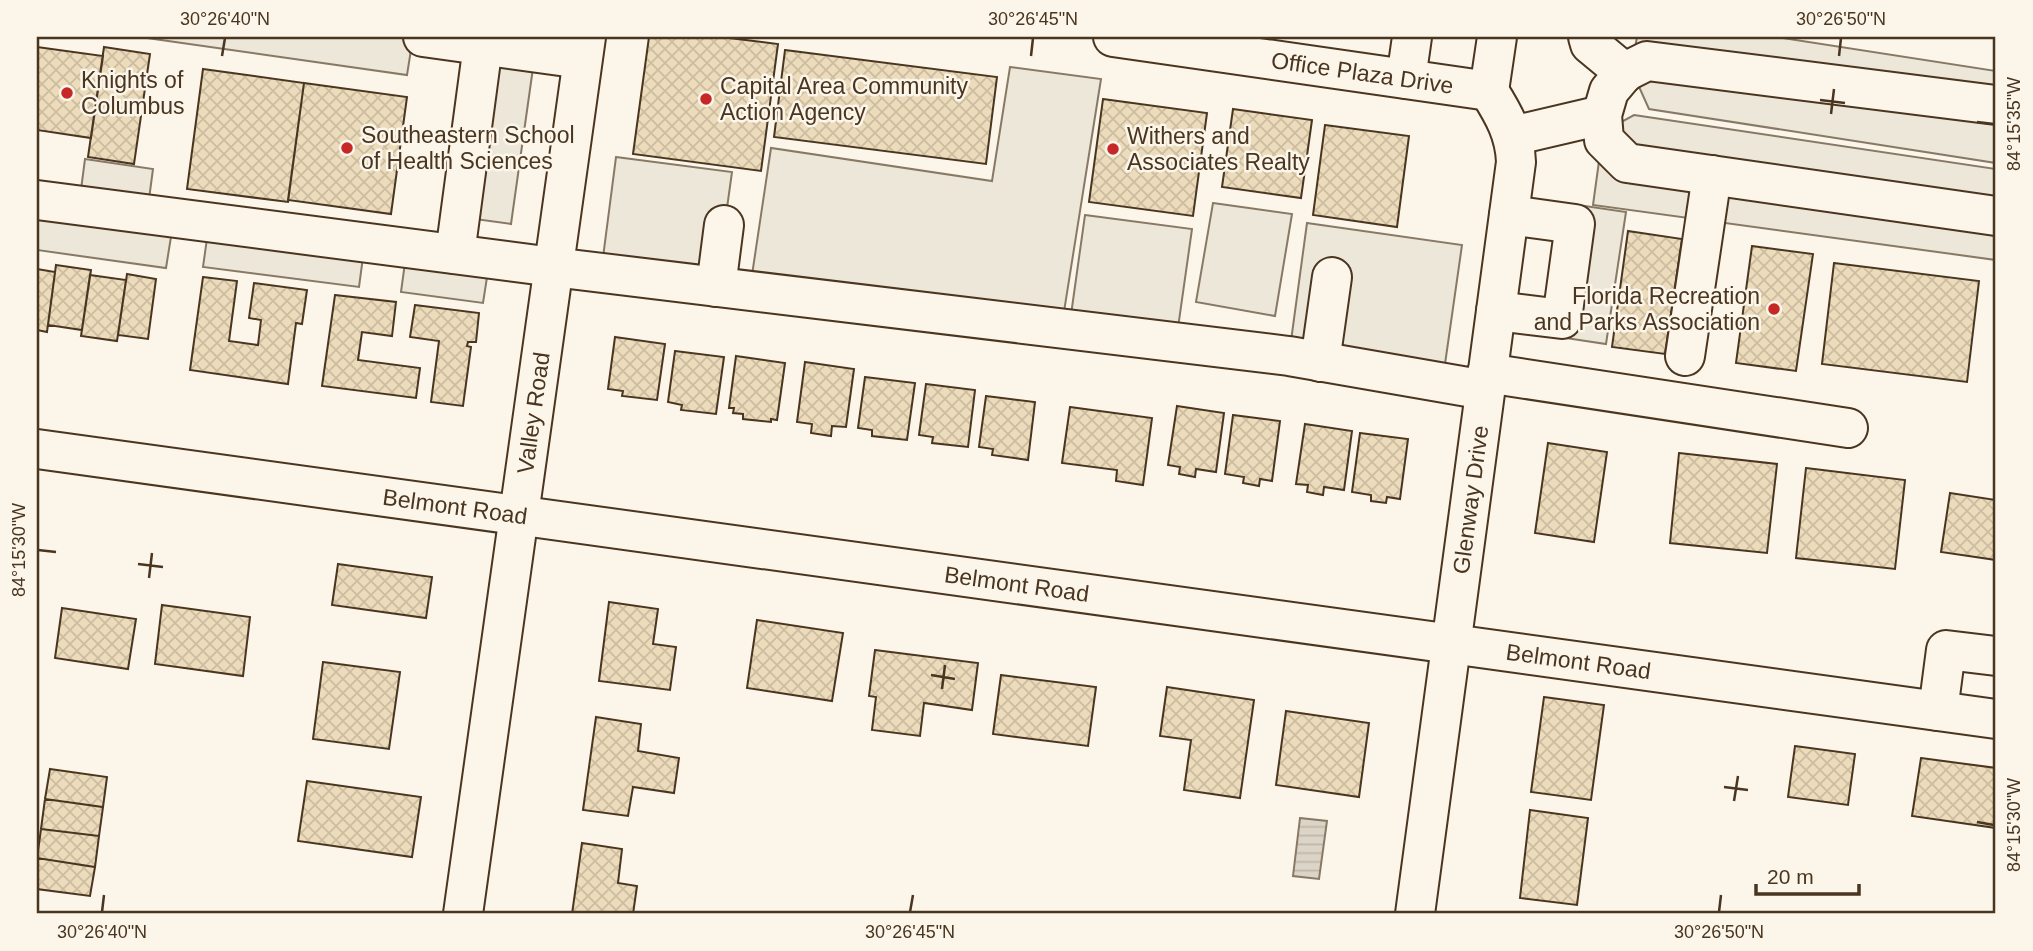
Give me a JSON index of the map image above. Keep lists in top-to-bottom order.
{
  "streets": {
    "street": [
      "Office Plaza Drive",
      "Valley Road",
      "Glenway Drive",
      "Belmont Road"
    ]
  },
  "crossings": [
    ["Office Plaza Drive", "Glenway Drive"],
    ["Valley Road", "Belmont Road"],
    ["Glenway Drive", "Belmont Road"]
  ],
  "places": [
    "Knights of Columbus",
    "Capital Area Community Action Agency",
    "Southeastern School of Health Sciences",
    "Withers and Associates Realty",
    "Florida Recreation and Parks Association"
  ],
  "scale_bar": "20 m",
  "coordinates": [
    "30°26'40\"N",
    "30°26'45\"N",
    "30°26'50\"N",
    "84°15'35\"W",
    "84°15'30\"W"
  ]
}
